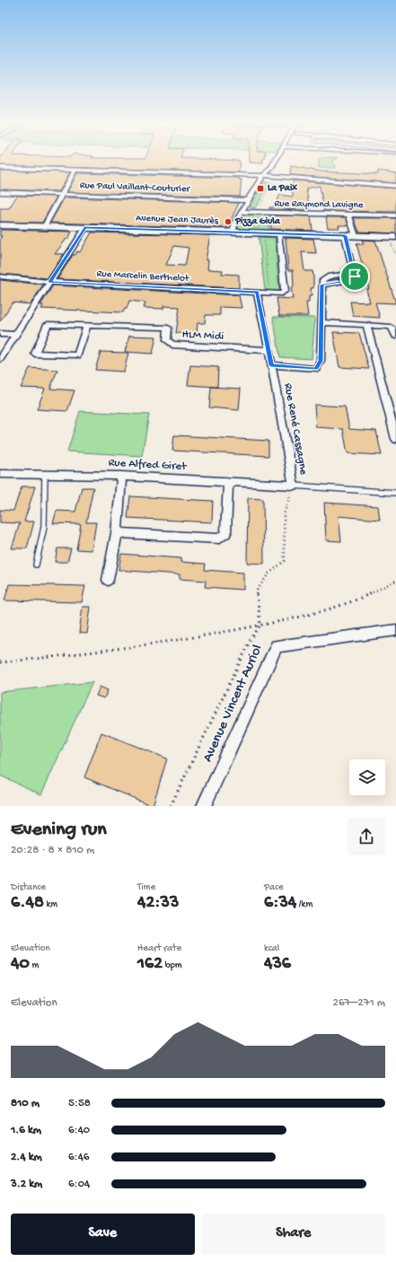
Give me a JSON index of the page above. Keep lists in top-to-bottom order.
{
  "streets": {
    "street": [
      "Rue Paul Vaillant-Couturier",
      "Rue Raymond Lavigne",
      "Avenue Jean Jaurès",
      "Rue Marcelin Berthelot",
      "HLM Midi",
      "Rue René Cassagne",
      "Rue Alfred Giret",
      "Avenue Vincent Auriol"
    ]
  },
  "crossings": [
    ["Avenue Jean Jaurès", "Rue Marcelin Berthelot"],
    ["Rue Marcelin Berthelot", "Rue René Cassagne"],
    ["HLM Midi", "Rue René Cassagne"],
    ["Rue René Cassagne", "Rue Alfred Giret"]
  ],
  "places": {
    "transit": ["La Paix"],
    "other": ["Pizza Giula"]
  },
  "page": {
    "heading": ["Evening run", "20:28 · 8 × 810 m"],
    "stats": [
      ["Distance", "6.48 km"],
      ["Time", "42:33"],
      ["Pace", "6:34 /km"],
      ["Elevation", "40 m"],
      ["Heart rate", "162 bpm"],
      ["kcal", "436"]
    ],
    "chart": ["Elevation", "267–271 m"],
    "list": [
      {
        "name": "810 m",
        "note": "5:58"
      },
      {
        "name": "1.6 km",
        "note": "6:40"
      },
      {
        "name": "2.4 km",
        "note": "6:46"
      },
      {
        "name": "3.2 km",
        "note": "6:04"
      }
    ],
    "buttons": ["Save", "Share"]
  }
}
